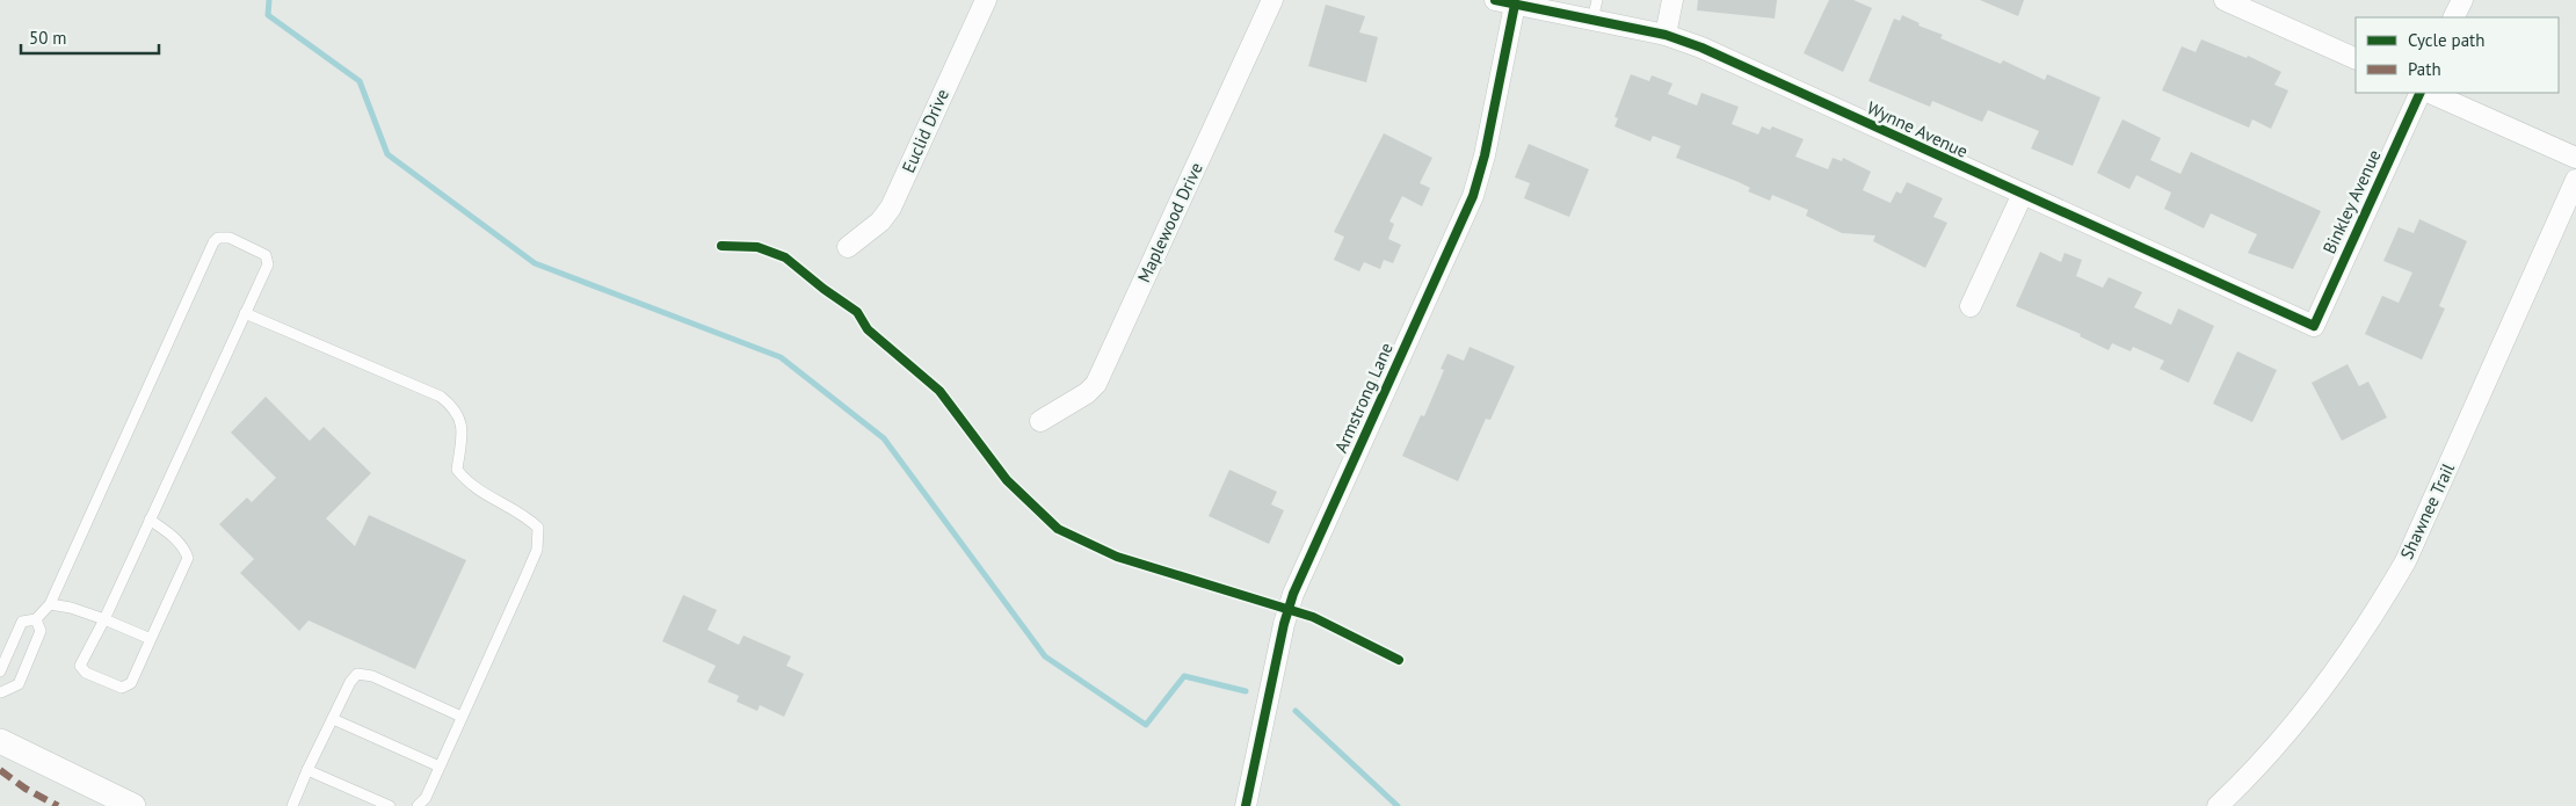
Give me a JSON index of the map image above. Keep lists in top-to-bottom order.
{
  "streets": {
    "street": [
      "Wynne Avenue",
      "Euclid Drive",
      "Binkley Avenue",
      "Maplewood Drive",
      "Armstrong Lane",
      "Shawnee Trail"
    ]
  },
  "crossings": [
    ["Wynne Avenue", "Binkley Avenue"],
    ["Wynne Avenue", "Armstrong Lane"]
  ],
  "legend": ["Cycle path", "Path"],
  "scale_bar": "50 m"
}
